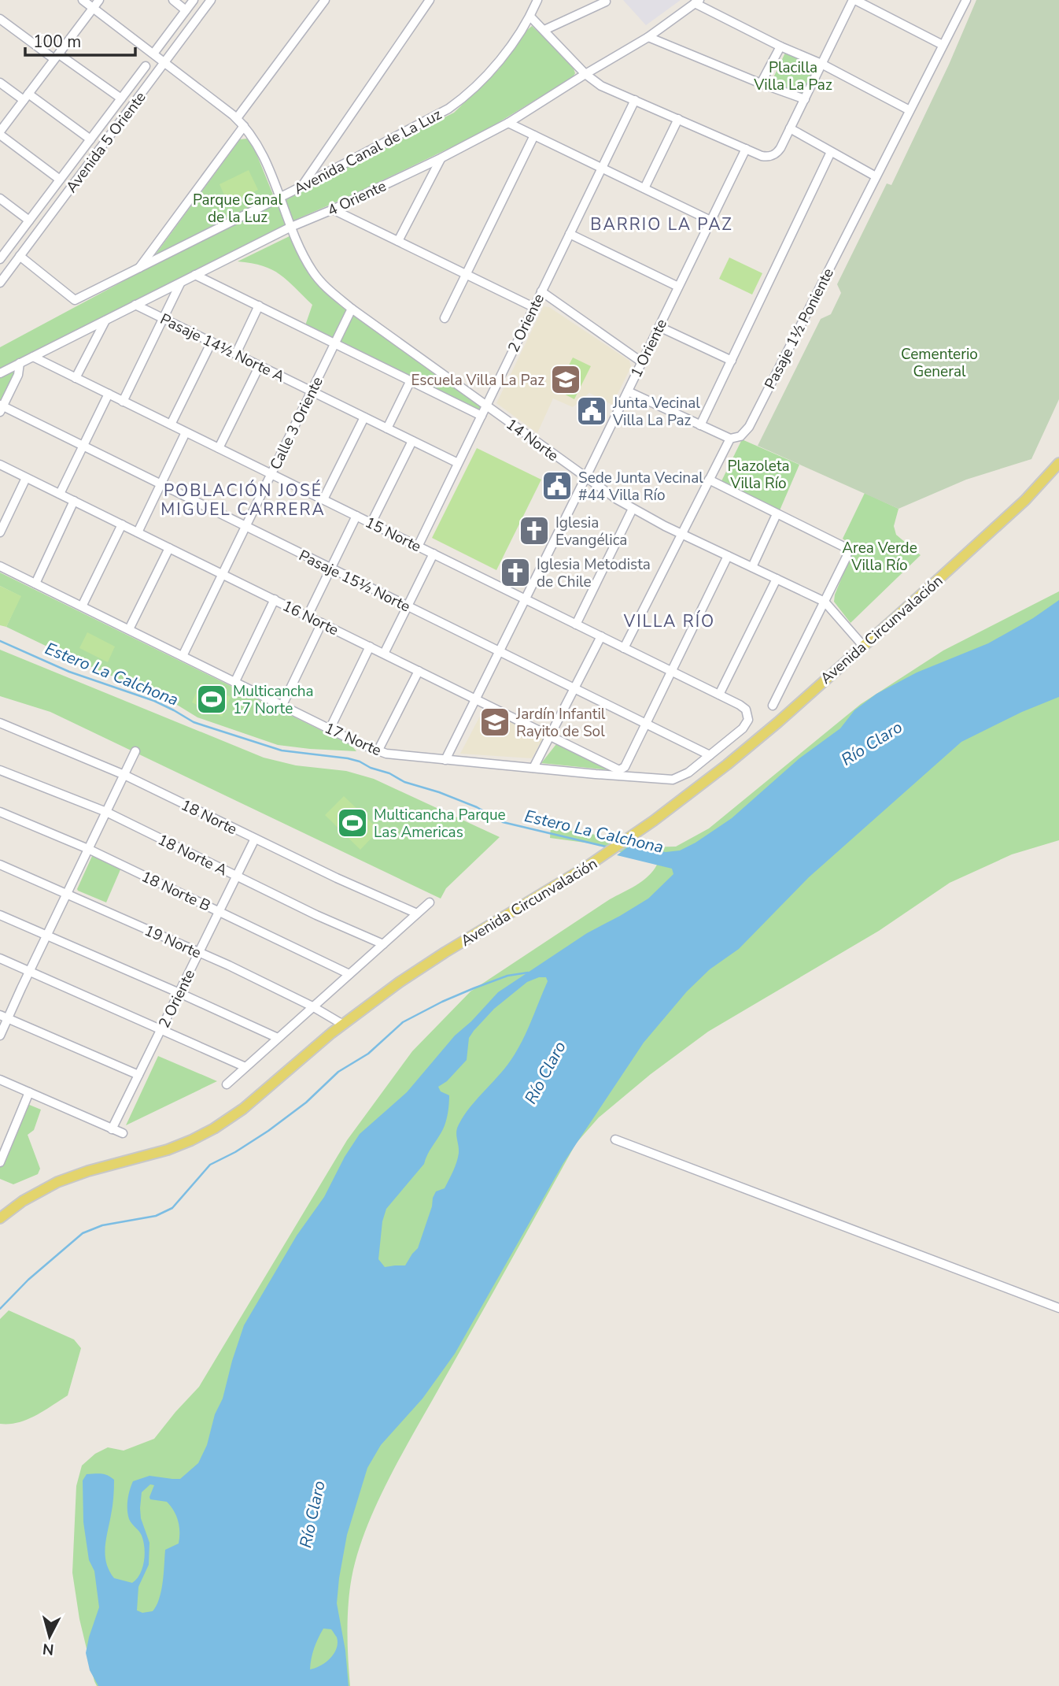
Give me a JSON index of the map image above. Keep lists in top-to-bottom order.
{
  "streets": {
    "main road": ["Avenida Circunvalación"],
    "street": [
      "Avenida 5 Oriente",
      "Avenida Canal de La Luz",
      "4 Oriente",
      "2 Oriente",
      "Pasaje 1½ Poniente",
      "Pasaje 14½ Norte A",
      "1 Oriente",
      "Calle 3 Oriente",
      "14 Norte",
      "15 Norte",
      "Pasaje 15½ Norte",
      "16 Norte",
      "17 Norte",
      "18 Norte",
      "18 Norte A",
      "18 Norte B",
      "19 Norte"
    ]
  },
  "crossings": [
    ["Avenida 5 Oriente", "Avenida Canal de La Luz"],
    ["Avenida 5 Oriente", "14 Norte"],
    ["Avenida Canal de La Luz", "14 Norte"],
    ["4 Oriente", "Pasaje 14½ Norte A"],
    ["4 Oriente", "14 Norte"],
    ["4 Oriente", "15 Norte"],
    ["2 Oriente", "Pasaje 14½ Norte A"],
    ["2 Oriente", "14 Norte"],
    ["2 Oriente", "15 Norte"],
    ["2 Oriente", "18 Norte"],
    ["2 Oriente", "18 Norte A"],
    ["2 Oriente", "18 Norte B"],
    ["2 Oriente", "19 Norte"],
    ["Pasaje 1½ Poniente", "14 Norte"],
    ["Pasaje 1½ Poniente", "15 Norte"],
    ["Pasaje 14½ Norte A", "Calle 3 Oriente"],
    ["1 Oriente", "14 Norte"],
    ["1 Oriente", "15 Norte"],
    ["1 Oriente", "Pasaje 15½ Norte"],
    ["1 Oriente", "16 Norte"],
    ["1 Oriente", "17 Norte"],
    ["Calle 3 Oriente", "14 Norte"],
    ["Calle 3 Oriente", "15 Norte"],
    ["Calle 3 Oriente", "Pasaje 15½ Norte"],
    ["Calle 3 Oriente", "16 Norte"],
    ["Calle 3 Oriente", "17 Norte"],
    ["14 Norte", "Avenida Circunvalación"],
    ["15 Norte", "17 Norte"],
    ["Pasaje 15½ Norte", "16 Norte"],
    ["Pasaje 15½ Norte", "17 Norte"],
    ["Avenida Circunvalación", "19 Norte"]
  ],
  "districts": ["BARRIO LA PAZ", "POBLACIÓN JOSÉ MIGUEL CARRERA", "VILLA RÍO"],
  "water": ["Estero La Calchona", "Río Claro"],
  "parks": [
    "Placilla Villa La Paz",
    "Parque Canal de la Luz",
    "Cementerio General",
    "Plazoleta Villa Río",
    "Area Verde Villa Río"
  ],
  "places": {
    "school or university": ["Escuela Villa La Paz", "Jardín Infantil Rayito de Sol"],
    "public building": ["Junta Vecinal Villa La Paz", "Sede Junta Vecinal #44 Villa Río"],
    "church": ["Iglesia Evangélica", "Iglesia Metodista de Chile"],
    "sports": ["Multicancha 17 Norte", "Multicancha Parque Las Americas"]
  },
  "scale_bar": "100 m",
  "north": "bottom"
}
